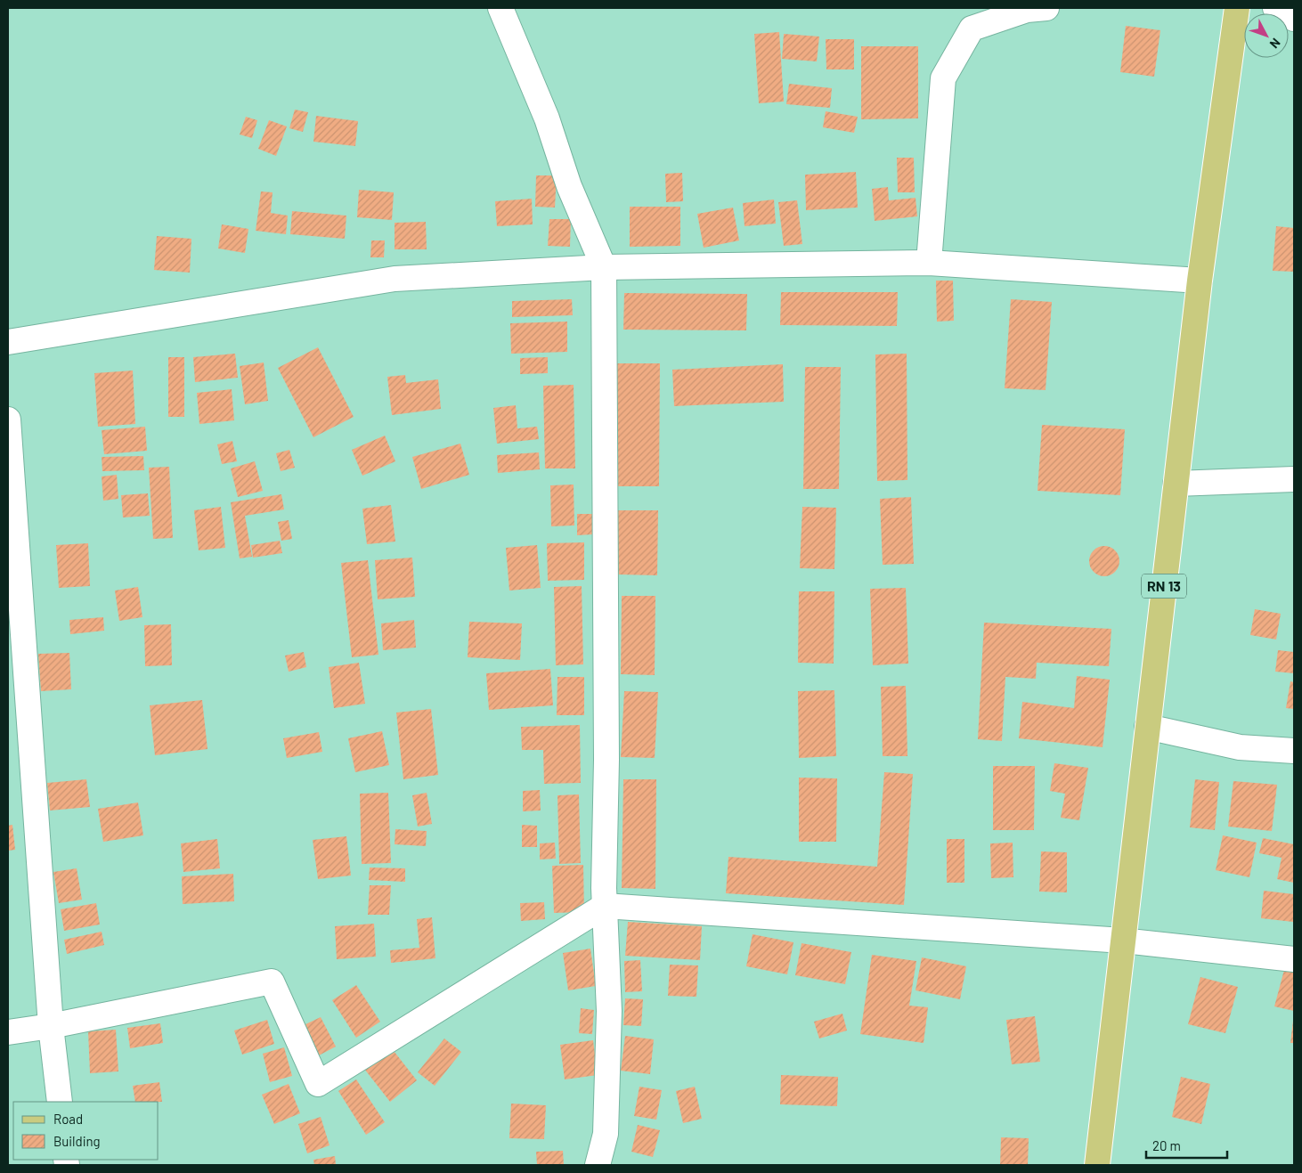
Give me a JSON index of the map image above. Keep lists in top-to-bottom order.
{
  "streets": {
    "main road": ["RN 13"]
  },
  "legend": ["Road", "Building"],
  "scale_bar": "20 m",
  "north": "bottom right"
}
